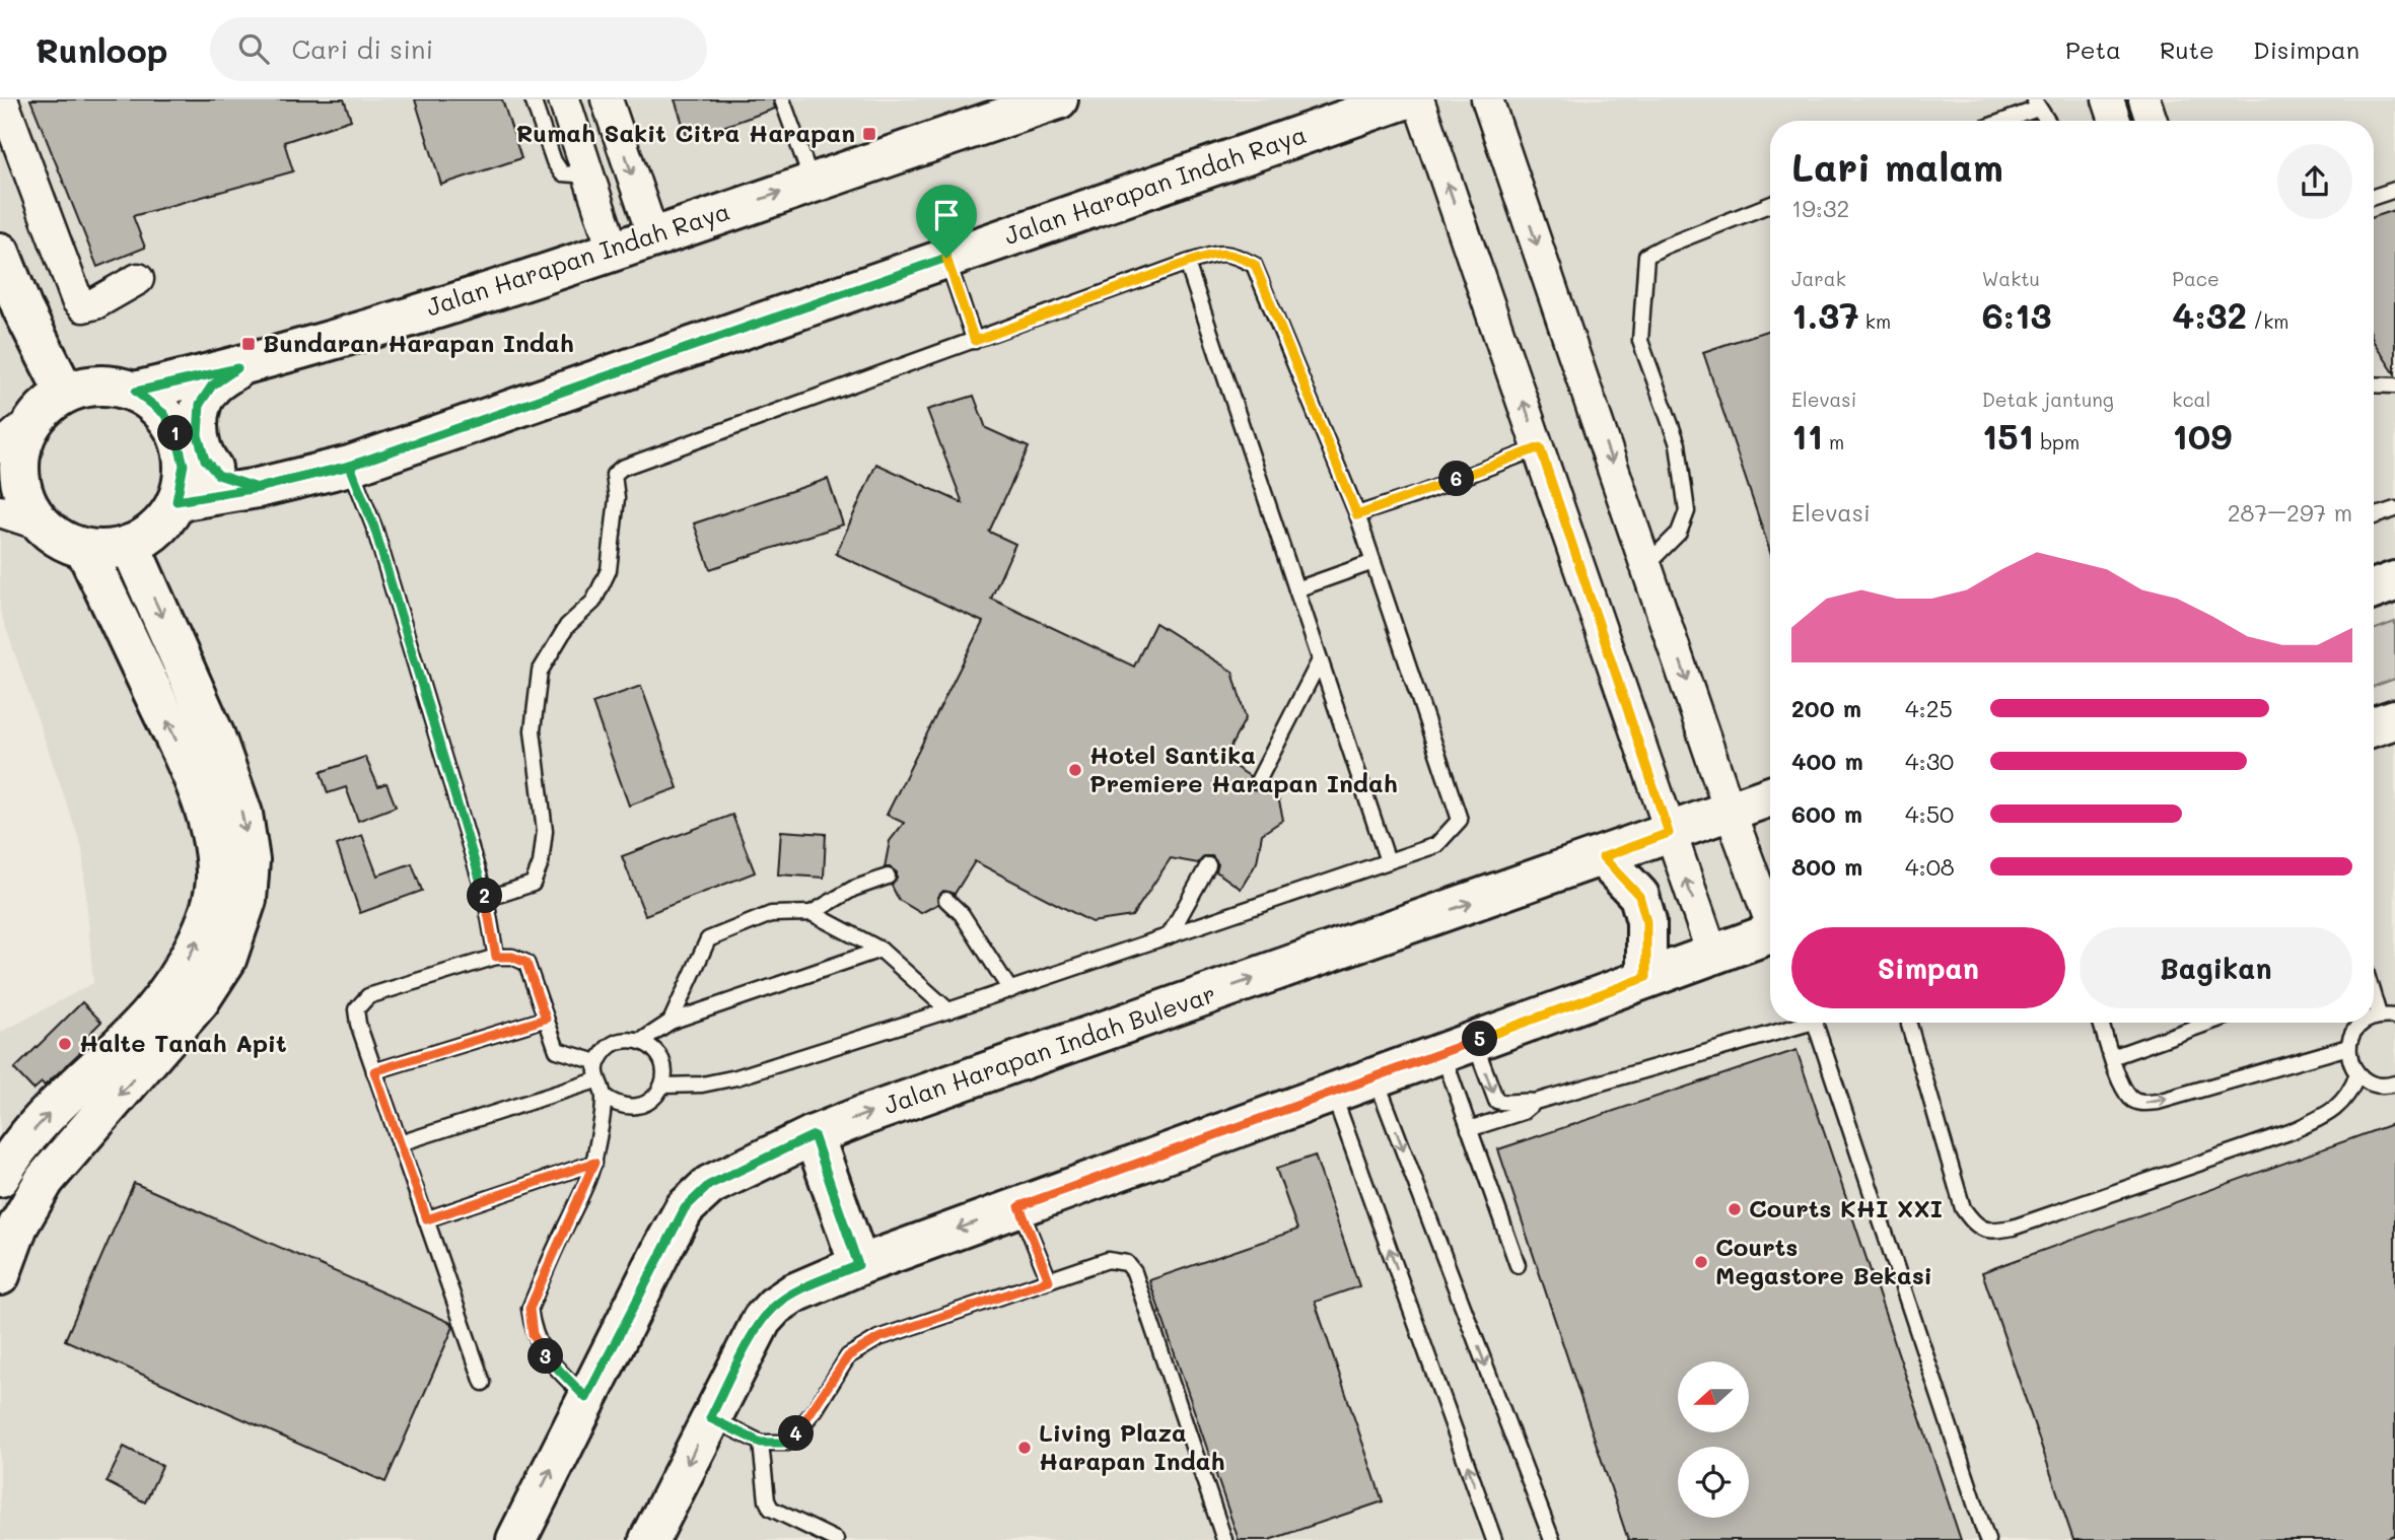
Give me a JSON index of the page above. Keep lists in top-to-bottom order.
{
  "streets": {
    "street": ["Jalan Harapan Indah Raya", "Jalan Harapan Indah Bulevar"]
  },
  "places": {
    "transit": ["Rumah Sakit Citra Harapan", "Bundaran Harapan Indah"],
    "other": [
      "Hotel Santika Premiere Harapan Indah",
      "Halte Tanah Apit",
      "Courts KHI XXI",
      "Courts Megastore Bekasi",
      "Living Plaza Harapan Indah"
    ]
  },
  "north": "left",
  "page": {
    "header": "Runloop",
    "search": "Cari di sini",
    "nav": ["Peta", "Rute", "Disimpan"],
    "heading": ["Lari malam", "19:32"],
    "stats": [
      ["Jarak", "1.37 km"],
      ["Waktu", "6:13"],
      ["Pace", "4:32 /km"],
      ["Elevasi", "11 m"],
      ["Detak jantung", "151 bpm"],
      ["kcal", "109"]
    ],
    "pins": [
      "1",
      "6",
      "2",
      "5",
      "3",
      "4"
    ],
    "chart": ["Elevasi", "287–297 m"],
    "list": [
      {
        "name": "200 m",
        "note": "4:25"
      },
      {
        "name": "400 m",
        "note": "4:30"
      },
      {
        "name": "600 m",
        "note": "4:50"
      },
      {
        "name": "800 m",
        "note": "4:08"
      }
    ],
    "buttons": ["Simpan", "Bagikan"]
  }
}
